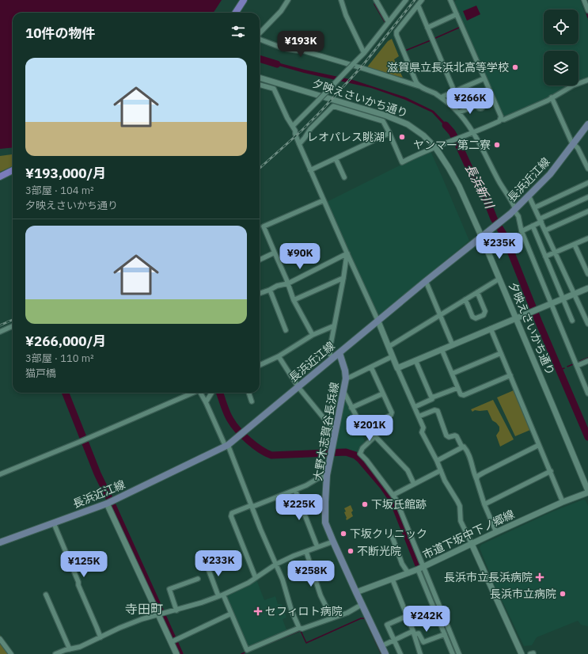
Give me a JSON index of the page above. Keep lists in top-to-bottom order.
{
  "streets": {
    "main road": ["長浜近江線", "大野木志賀谷長浜線"],
    "street": ["夕映えさいかち通り", "市道下坂中下ノ郷線"]
  },
  "crossings": [
    ["夕映えさいかち通り", "長浜近江線"],
    ["夕映えさいかち通り", "市道下坂中下ノ郷線"],
    ["長浜近江線", "大野木志賀谷長浜線"],
    ["大野木志賀谷長浜線", "市道下坂中下ノ郷線"]
  ],
  "districts": ["寺田町"],
  "water": ["長浜新川"],
  "places": {
    "other": [
      "滋賀県立長浜北高等学校",
      "レオパレス眺湖Ⅰ",
      "ヤンマー第二寮",
      "下坂氏館跡",
      "下坂クリニック",
      "不断光院",
      "長浜市立病院"
    ],
    "health": ["長浜市立長浜病院", "セフィロト病院"]
  },
  "page": {
    "heading": "10件の物件",
    "price": [
      "¥193K",
      "¥266K",
      "¥235K",
      "¥90K",
      "¥201K",
      "¥225K",
      "¥233K",
      "¥125K",
      "¥258K",
      "¥242K"
    ],
    "list": [
      {
        "name": "¥193,000/月",
        "note": "3部屋 · 104 m² · 夕映えさいかち通り"
      },
      {
        "name": "¥266,000/月",
        "note": "3部屋 · 110 m² · 猫戸橋"
      }
    ]
  }
}
